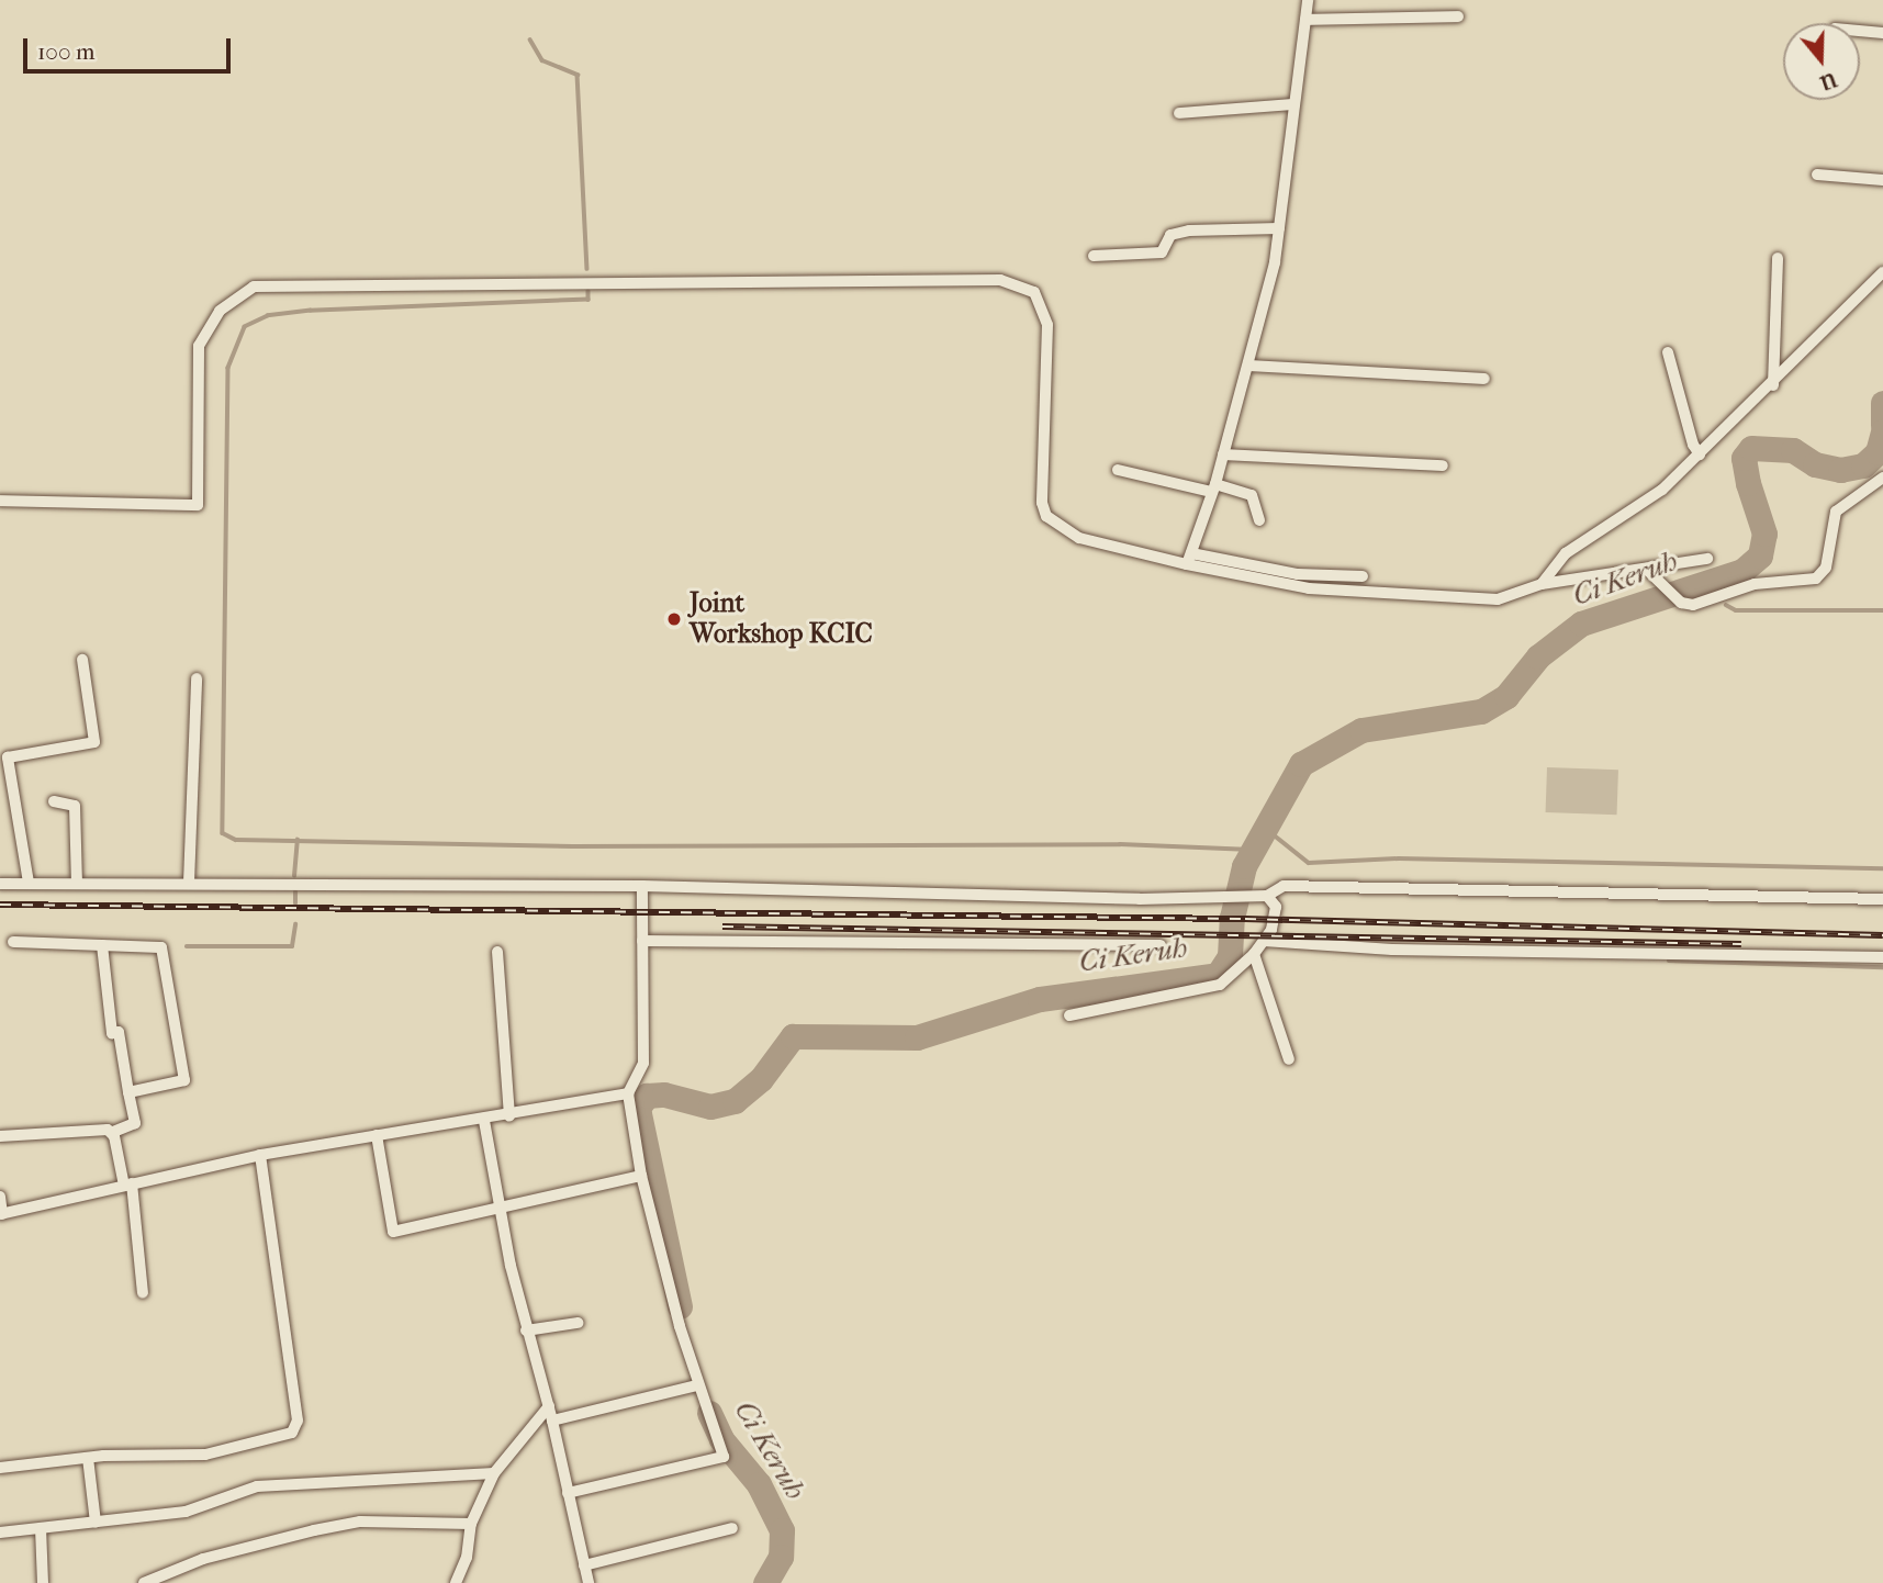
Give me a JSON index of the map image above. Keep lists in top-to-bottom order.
{
  "water": ["Ci Keruh"],
  "places": ["Joint Workshop KCIC"],
  "scale_bar": "100 m",
  "north": "bottom"
}
